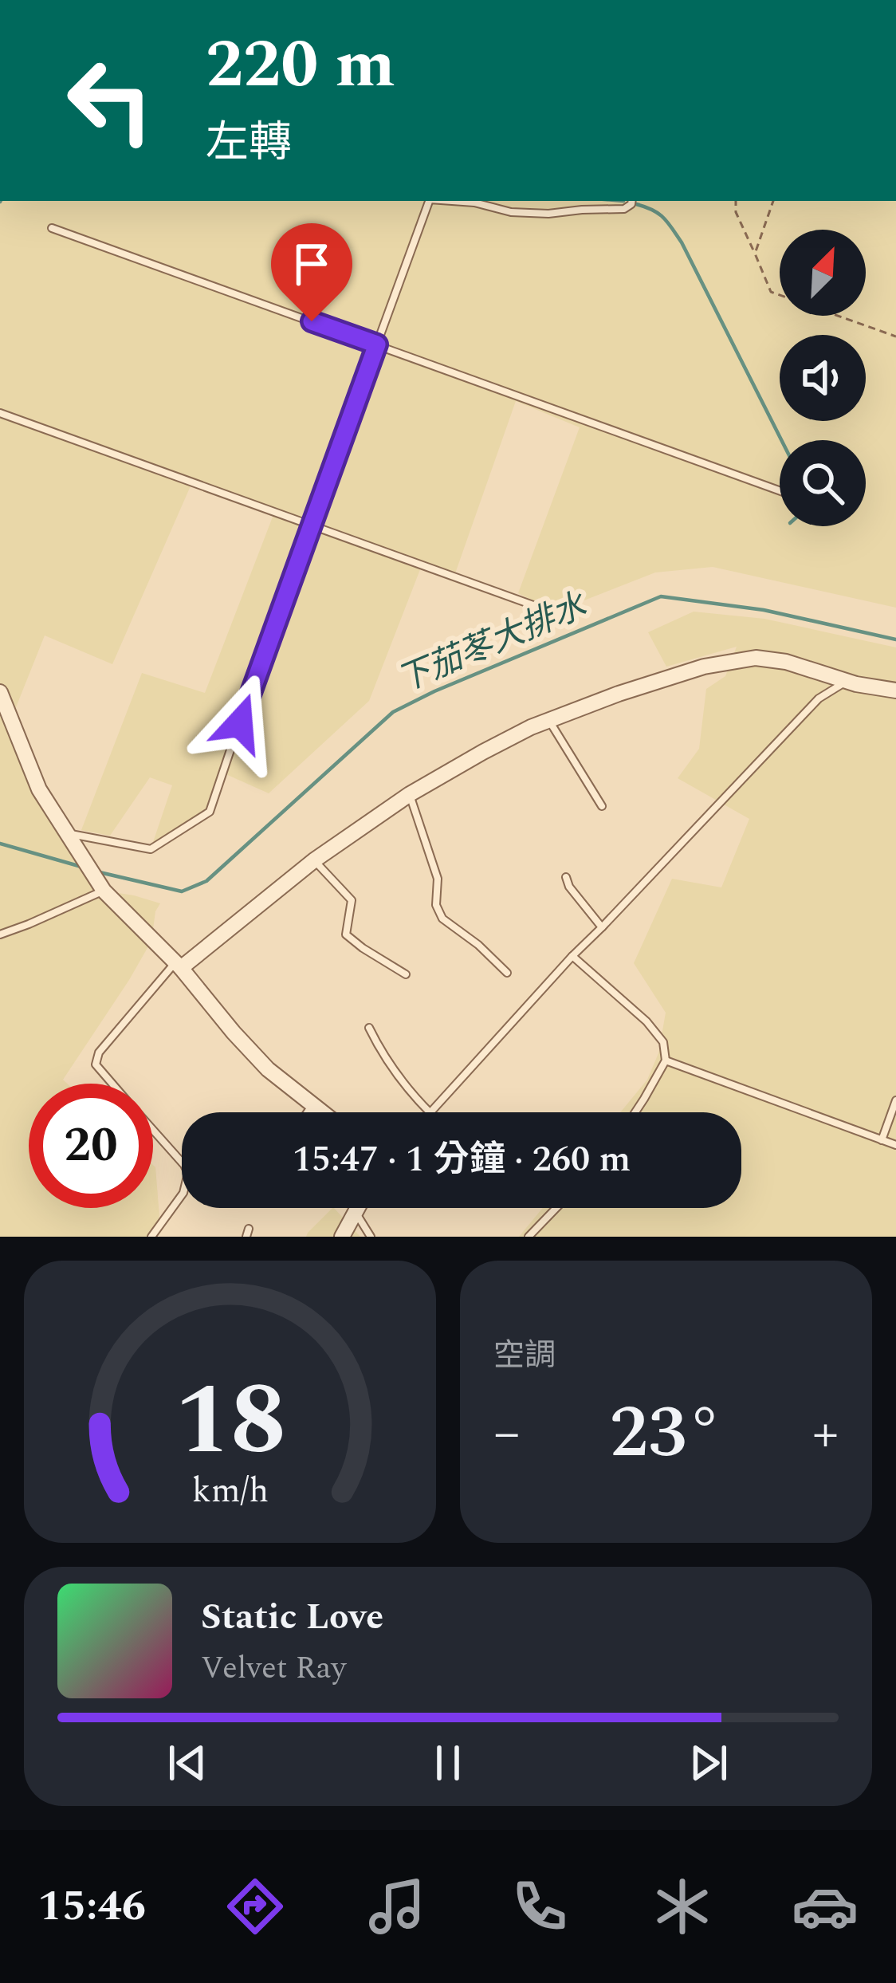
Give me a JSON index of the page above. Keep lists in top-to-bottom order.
{
  "water": ["下茄苳大排水"],
  "north": "top right",
  "page": {
    "turn": ["220 m", "左轉"],
    "limit": "20",
    "trip": "15:47 · 1 分鐘 · 260 m",
    "tile": "空調",
    "heat": ["−", "23°", "+"],
    "song": ["Static Love", "Velvet Ray"],
    "tabs": "15:46",
    "gauge": ["18", "km/h"]
  }
}
